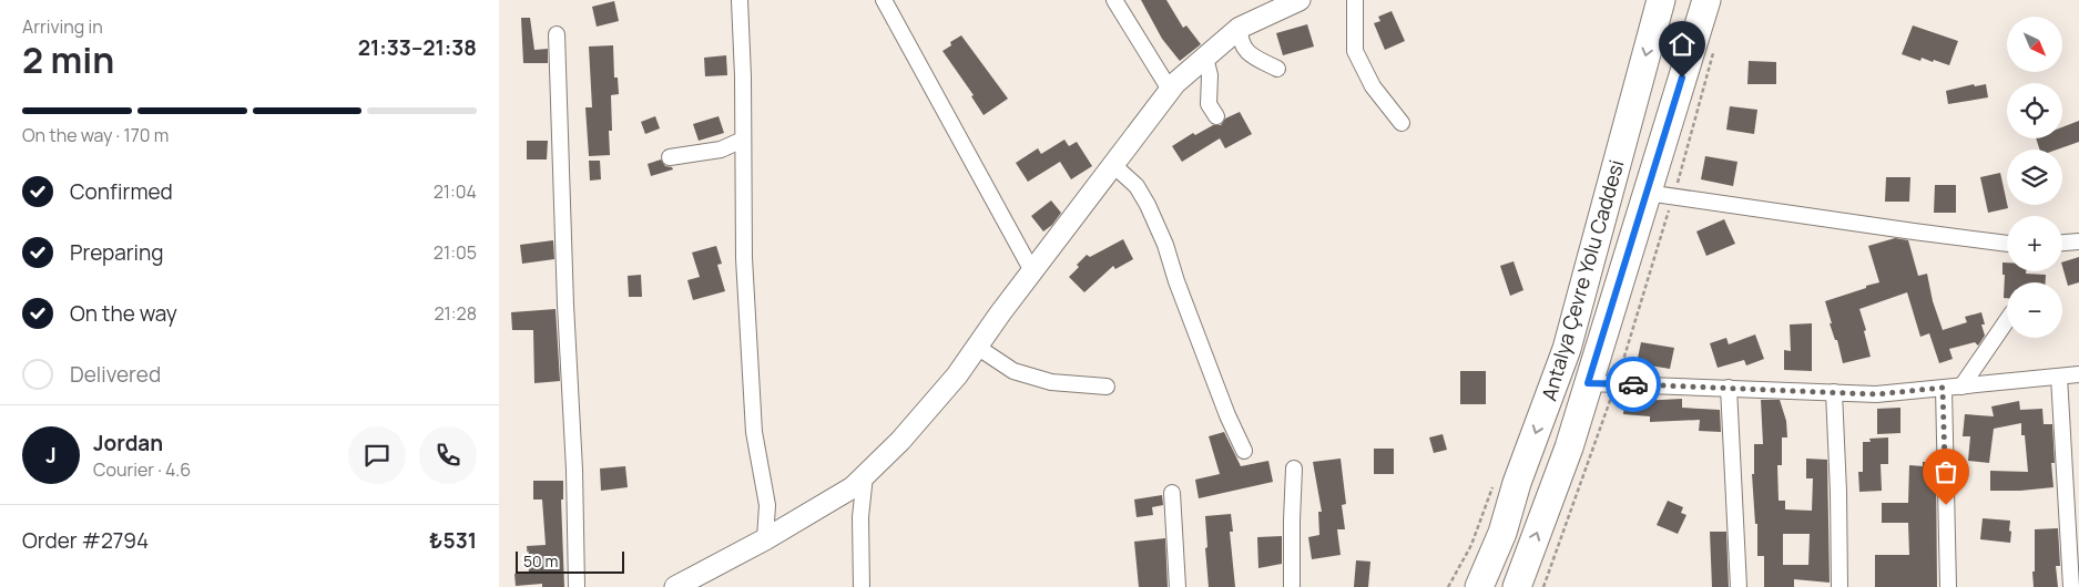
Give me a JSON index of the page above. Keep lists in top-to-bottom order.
{
  "streets": {
    "highway": ["Antalya Çevre Yolu Caddesi"]
  },
  "scale_bar": "50 m",
  "north": "bottom right",
  "page": {
    "heading": ["2 min", "Arriving in", "21:33–21:38"],
    "panel": [
      "Jordan",
      "Courier · 4.6",
      "Order #2794",
      "₺531"
    ],
    "map_buttons": ["+", "−"],
    "bar": "On the way · 170 m",
    "list": [
      ["Confirmed", "21:04"],
      ["Preparing", "21:05"],
      ["On the way", "21:28"],
      "Delivered"
    ],
    "round": "J",
    "scale": "50 m"
  }
}
